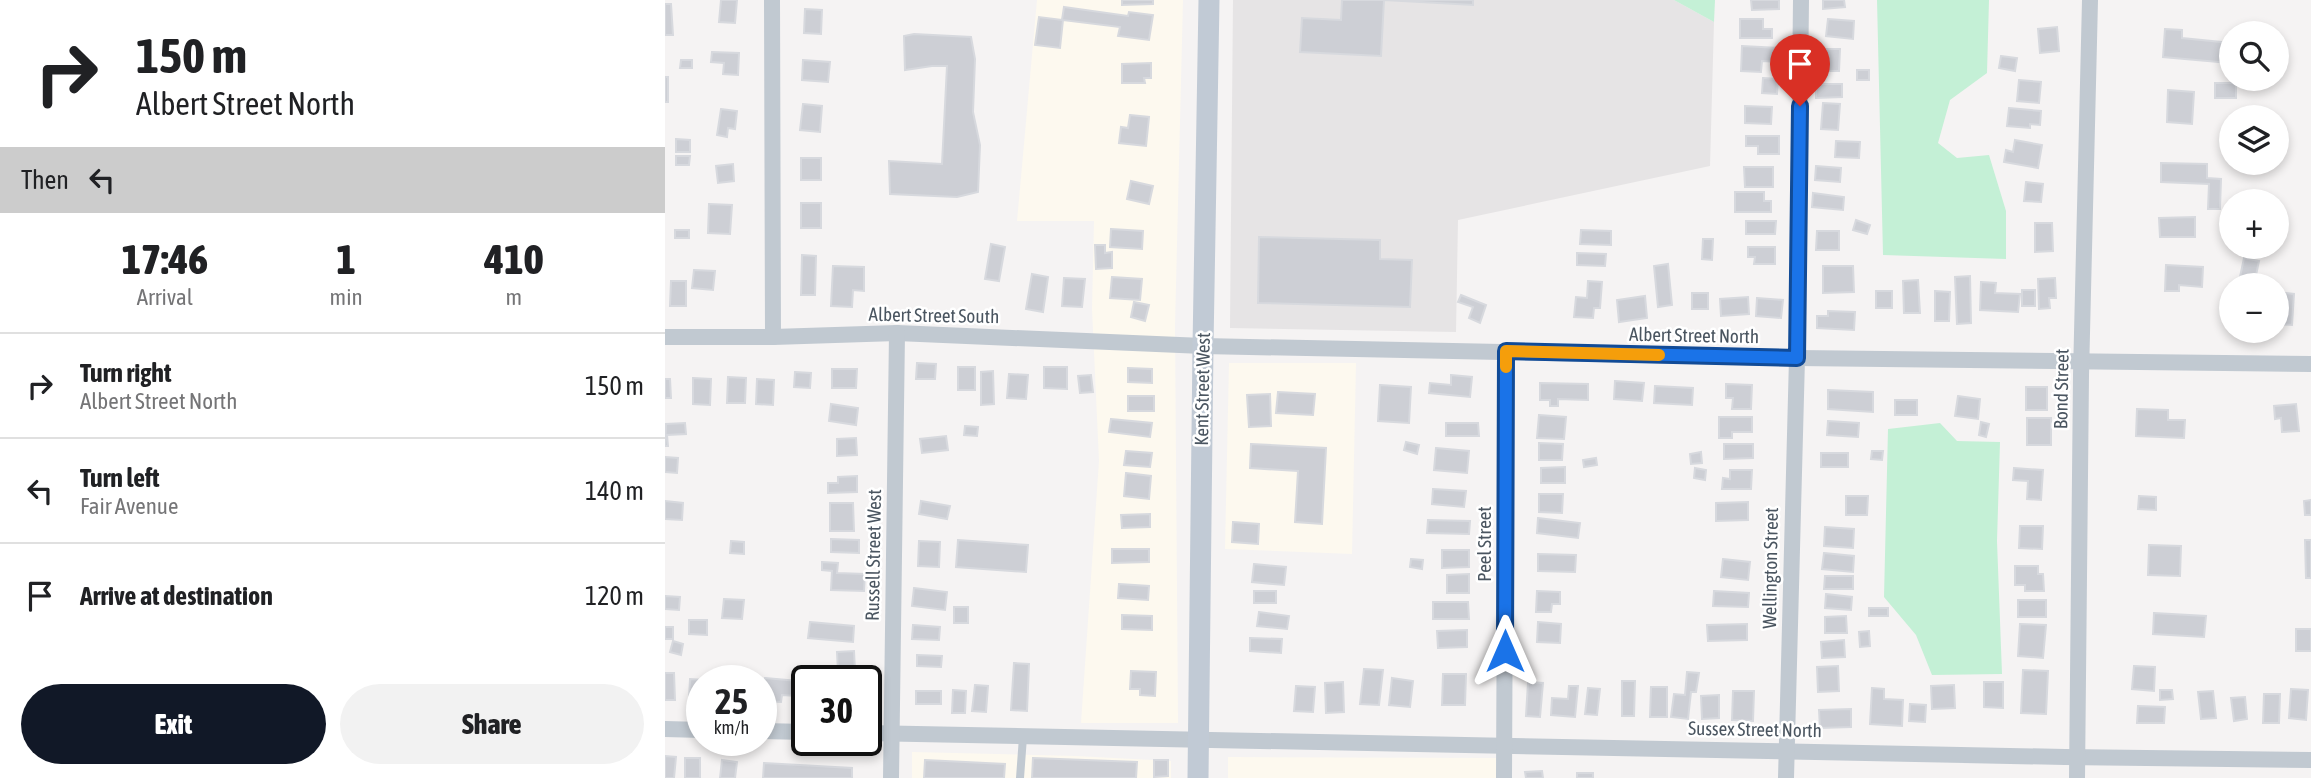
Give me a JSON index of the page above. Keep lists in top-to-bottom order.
{
  "streets": {
    "main road": ["Kent Street West"],
    "street": [
      "Albert Street South",
      "Albert Street North",
      "Bond Street",
      "Peel Street",
      "Russell Street West",
      "Wellington Street",
      "Sussex Street North"
    ]
  },
  "crossings": [
    ["Albert Street South", "Albert Street North"],
    ["Albert Street South", "Kent Street West"],
    ["Albert Street South", "Russell Street West"],
    ["Albert Street North", "Kent Street West"],
    ["Albert Street North", "Bond Street"],
    ["Albert Street North", "Peel Street"],
    ["Albert Street North", "Wellington Street"],
    ["Kent Street West", "Sussex Street North"],
    ["Bond Street", "Sussex Street North"],
    ["Peel Street", "Sussex Street North"],
    ["Russell Street West", "Sussex Street North"],
    ["Wellington Street", "Sussex Street North"]
  ],
  "page": {
    "turn": ["150 m", "Albert Street North"],
    "map_buttons": ["+", "−"],
    "then": "Then",
    "eta": [
      "17:46",
      "Arrival",
      "1",
      "min",
      "410",
      "m"
    ],
    "list": [
      {
        "name": "Turn right",
        "note": "Albert Street North",
        "value": "150 m"
      },
      {
        "name": "Turn left",
        "note": "Fair Avenue",
        "value": "140 m"
      },
      {
        "name": "Arrive at destination",
        "value": "120 m"
      }
    ],
    "speed": "25 km/h",
    "limit": "30",
    "buttons": ["Exit", "Share"]
  }
}
